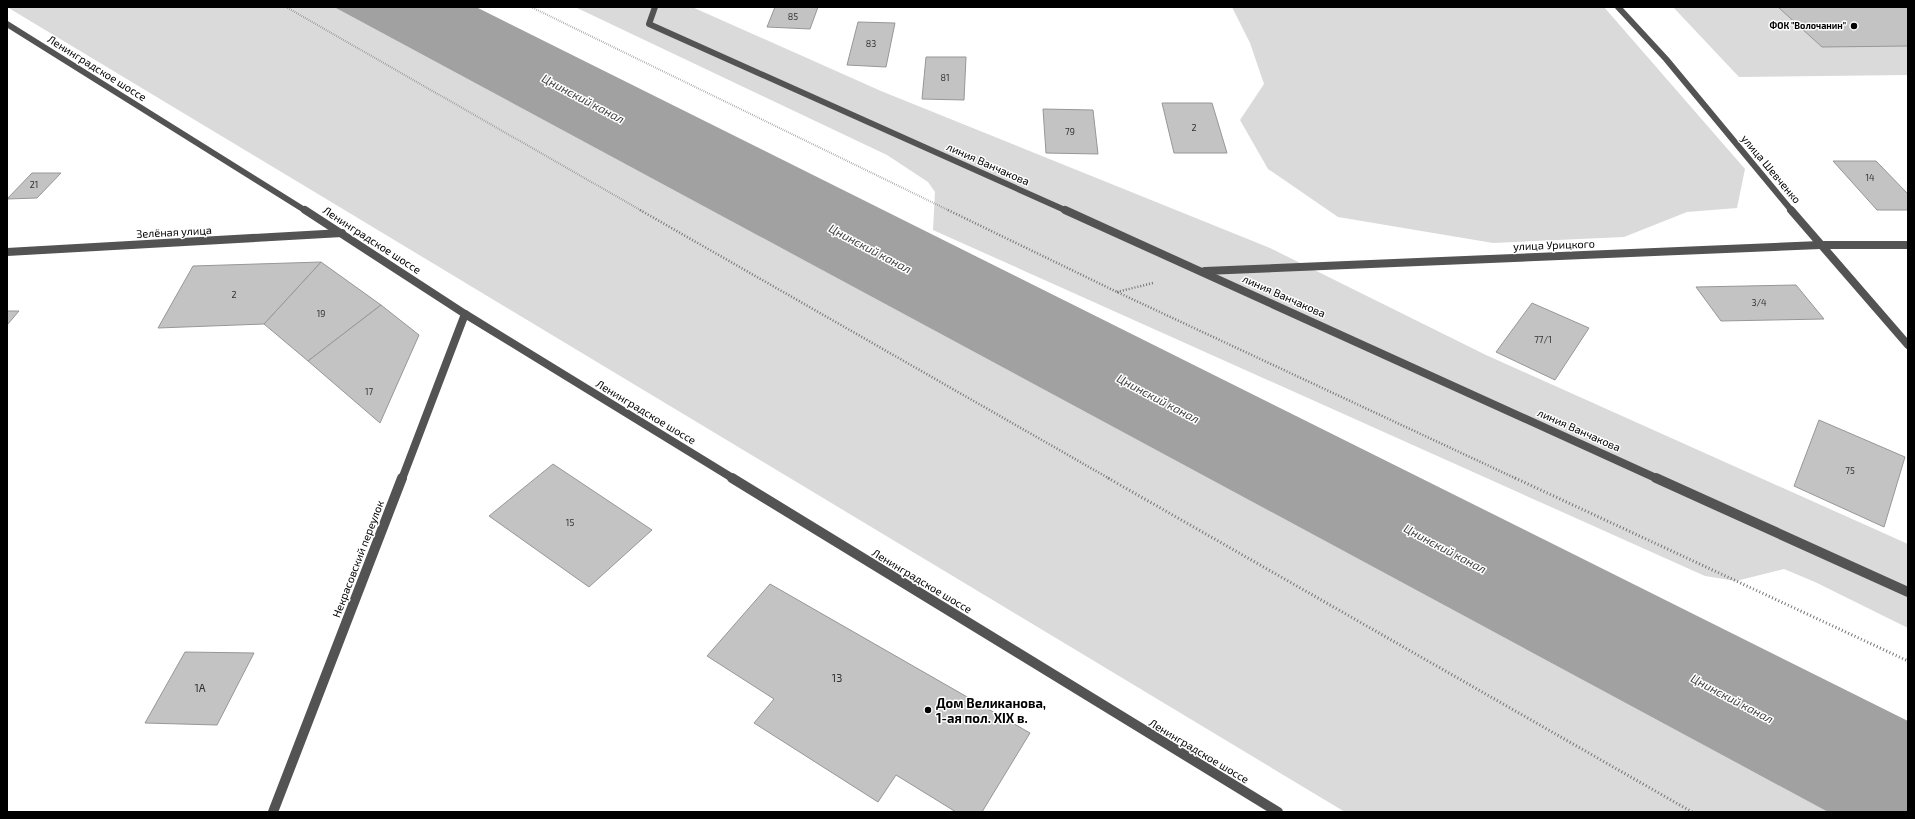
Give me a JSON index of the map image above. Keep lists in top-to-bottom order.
{
  "streets": {
    "street": [
      "Ленинградское шоссе",
      "линия Ванчакова",
      "улица Шевченко",
      "Зелёная улица",
      "улица Урицкого",
      "Некрасовский переулок"
    ]
  },
  "crossings": [
    ["Ленинградское шоссе", "Зелёная улица"],
    ["Ленинградское шоссе", "Некрасовский переулок"],
    ["линия Ванчакова", "улица Урицкого"],
    ["улица Шевченко", "улица Урицкого"]
  ],
  "water": ["Цнинский канал"],
  "places": ["ФОК \"Волочанин\"", "Дом Великанова, 1-ая пол. XIX в."],
  "house_numbers": [
    "85",
    "83",
    "81",
    "2",
    "79",
    "14",
    "21",
    "2",
    "3/4",
    "19",
    "77/1",
    "17",
    "75",
    "15",
    "13",
    "1А"
  ]
}
